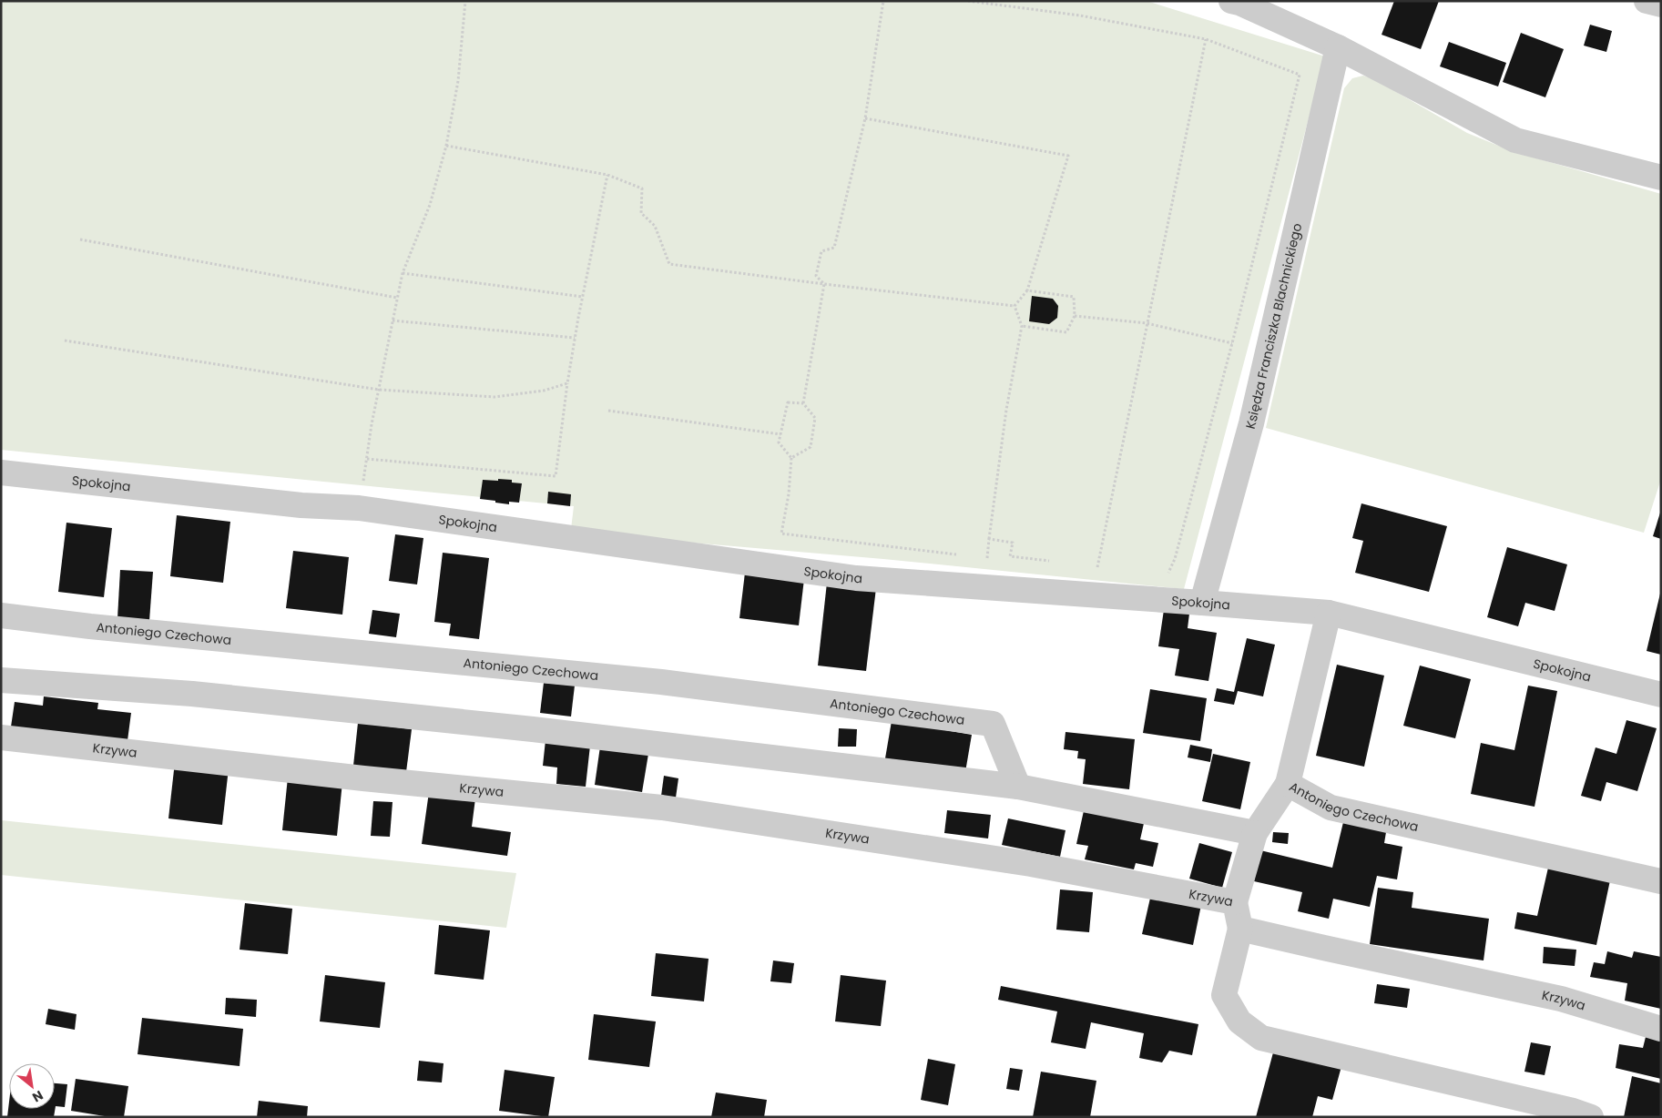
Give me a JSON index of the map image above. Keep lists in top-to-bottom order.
{
  "streets": {
    "street": [
      "Księdza Franciszka Blachnickiego",
      "Spokojna",
      "Antoniego Czechowa",
      "Krzywa"
    ]
  },
  "crossings": [
    ["Księdza Franciszka Blachnickiego", "Spokojna"],
    ["Antoniego Czechowa", "Krzywa"]
  ],
  "north": "bottom right"
}
